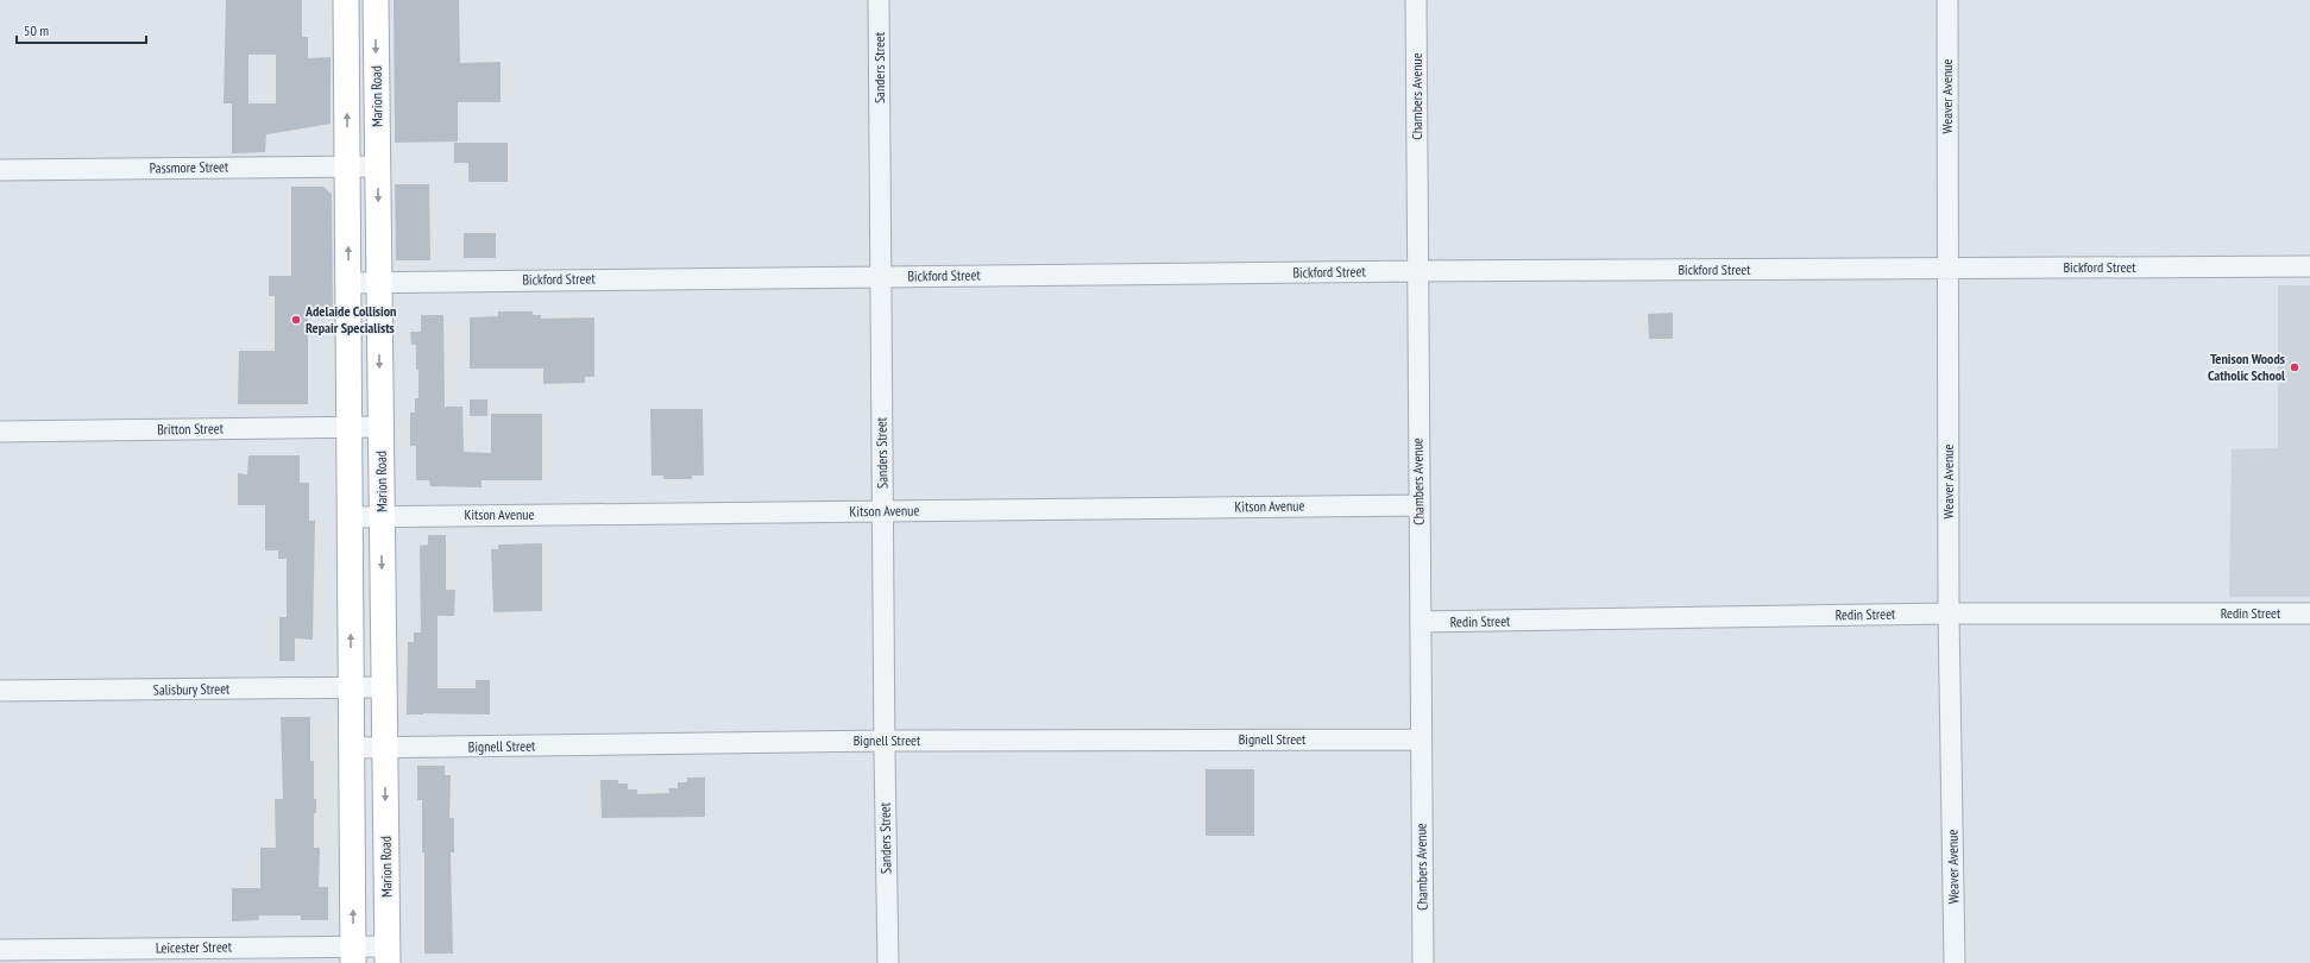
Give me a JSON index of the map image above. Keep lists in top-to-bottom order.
{
  "streets": {
    "main road": ["Marion Road"],
    "street": [
      "Sanders Street",
      "Chambers Avenue",
      "Weaver Avenue",
      "Passmore Street",
      "Bickford Street",
      "Britton Street",
      "Kitson Avenue",
      "Redin Street",
      "Salisbury Street",
      "Bignell Street",
      "Leicester Street"
    ]
  },
  "crossings": [
    ["Sanders Street", "Bickford Street"],
    ["Sanders Street", "Kitson Avenue"],
    ["Sanders Street", "Bignell Street"],
    ["Marion Road", "Passmore Street"],
    ["Marion Road", "Bickford Street"],
    ["Marion Road", "Britton Street"],
    ["Marion Road", "Kitson Avenue"],
    ["Marion Road", "Salisbury Street"],
    ["Marion Road", "Bignell Street"],
    ["Marion Road", "Leicester Street"],
    ["Chambers Avenue", "Bickford Street"],
    ["Chambers Avenue", "Kitson Avenue"],
    ["Chambers Avenue", "Redin Street"],
    ["Chambers Avenue", "Bignell Street"],
    ["Weaver Avenue", "Bickford Street"],
    ["Weaver Avenue", "Redin Street"]
  ],
  "places": ["Adelaide Collision Repair Specialists", "Tenison Woods Catholic School"],
  "scale_bar": "50 m"
}
